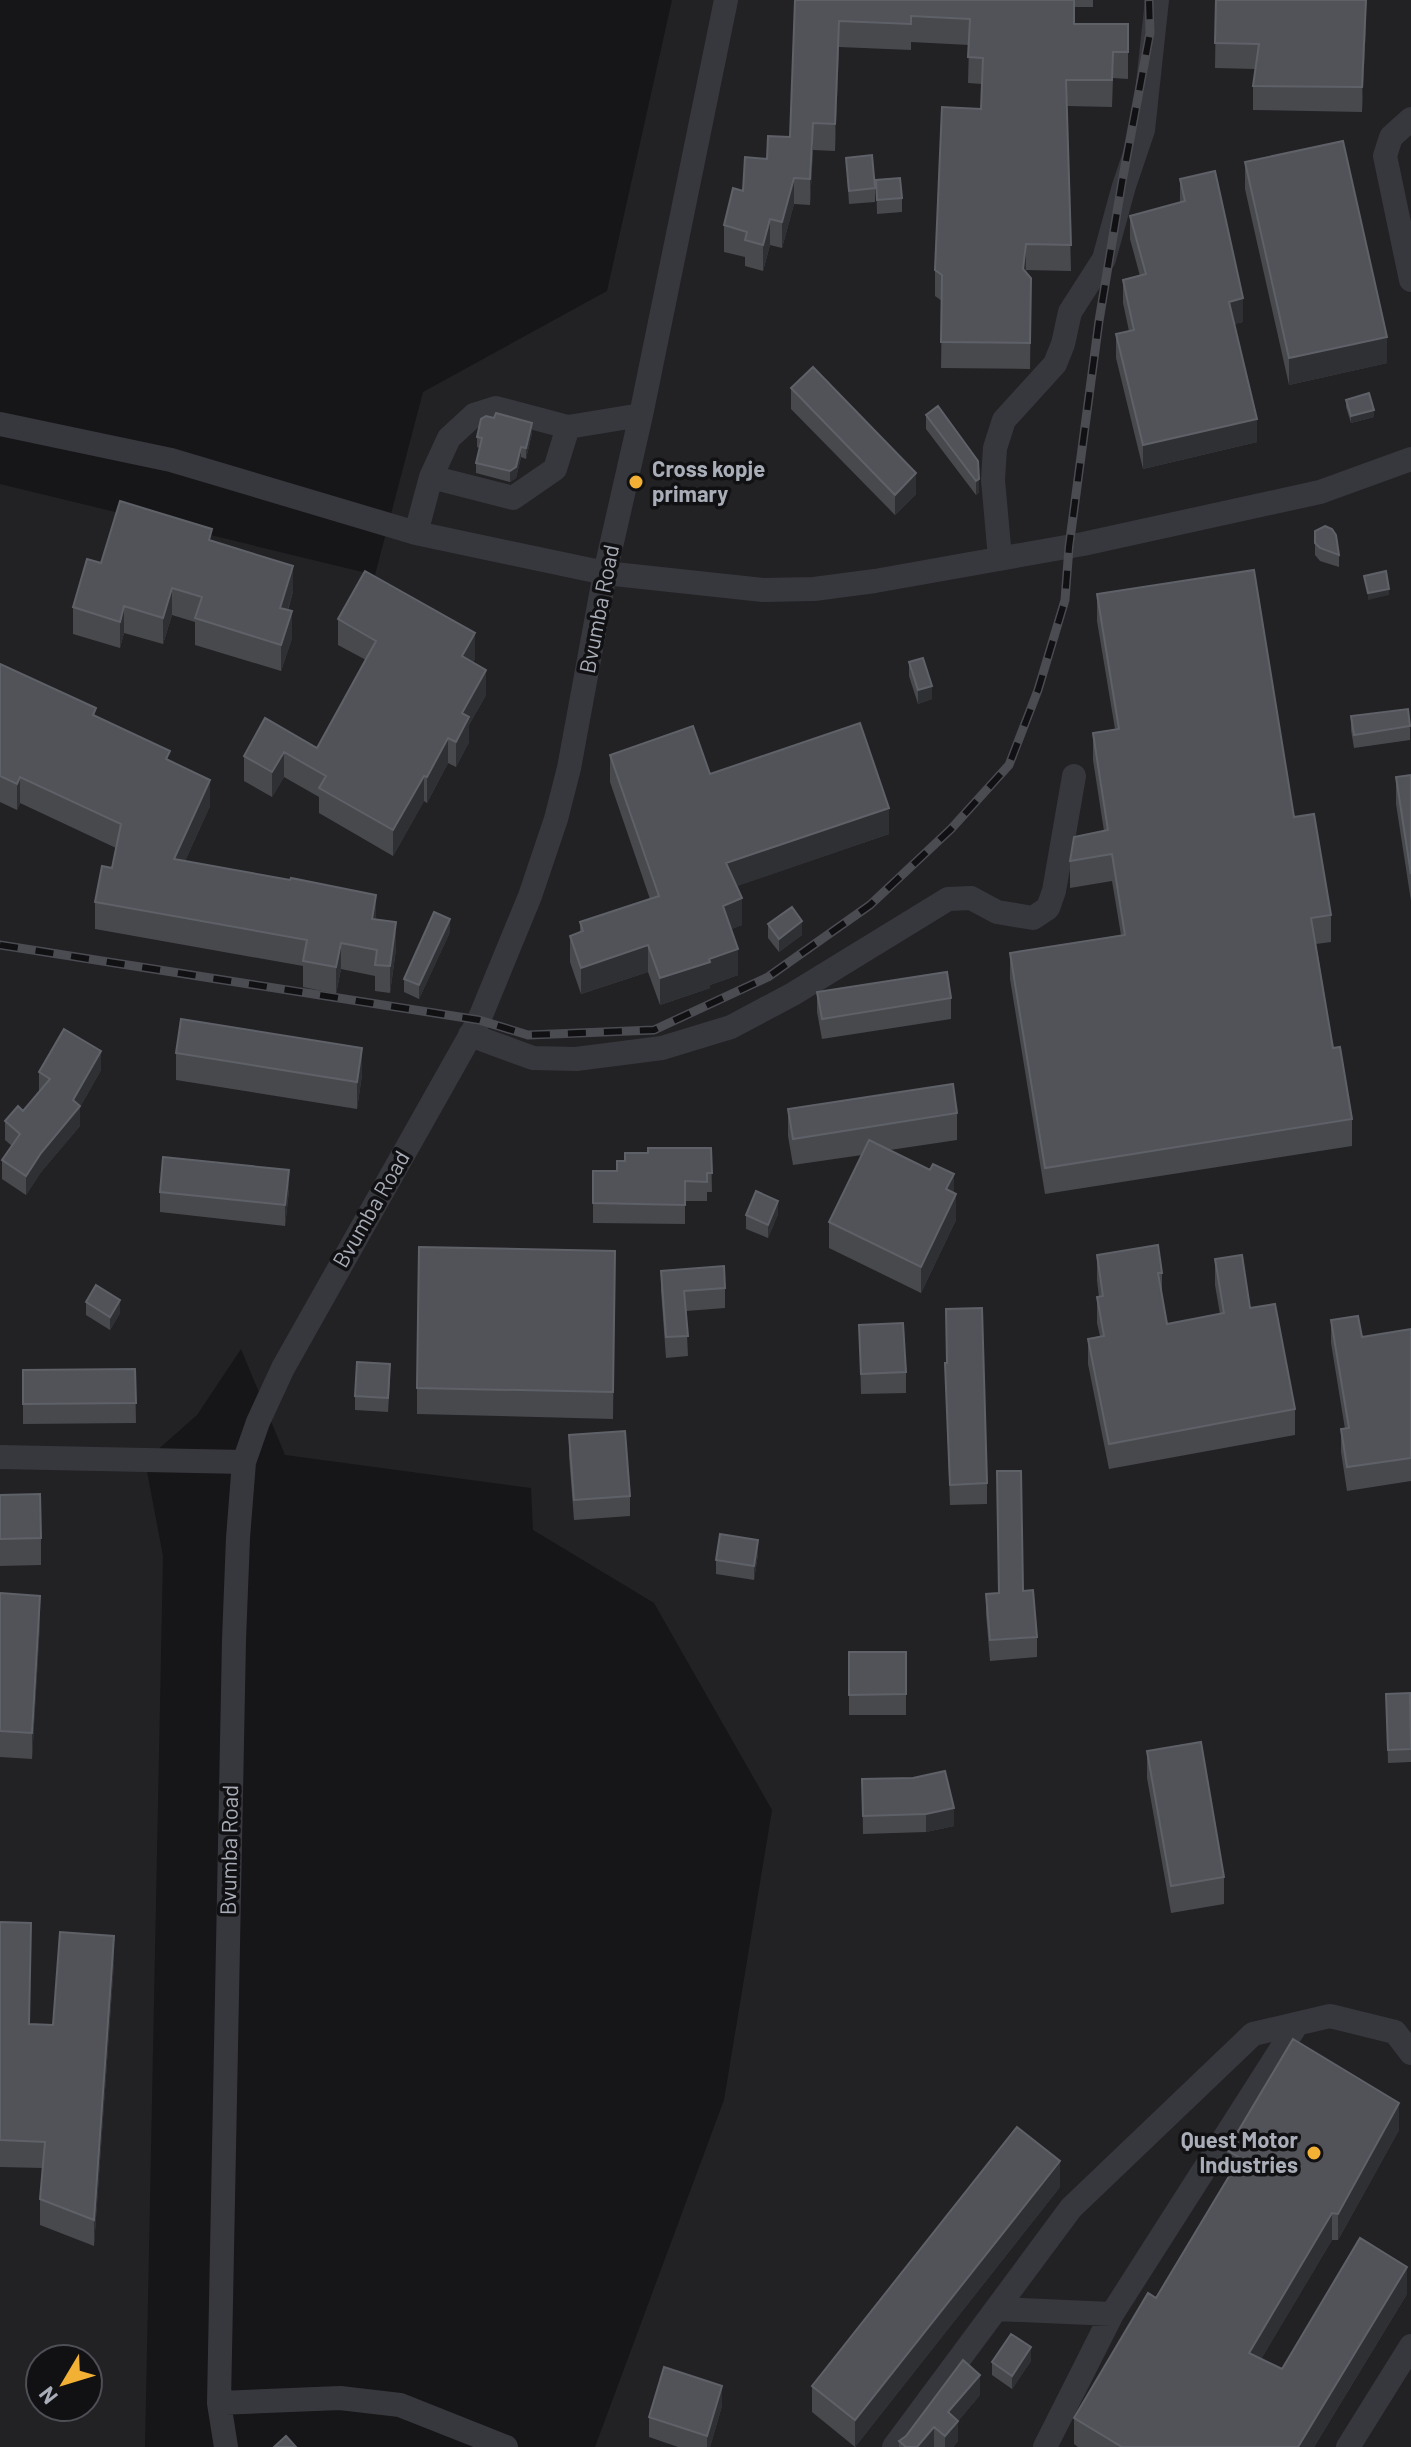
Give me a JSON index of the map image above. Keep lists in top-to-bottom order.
{
  "streets": {
    "street": ["Bvumba Road"]
  },
  "places": ["Cross kopje primary", "Quest Motor Industries"],
  "north": "bottom left"
}
